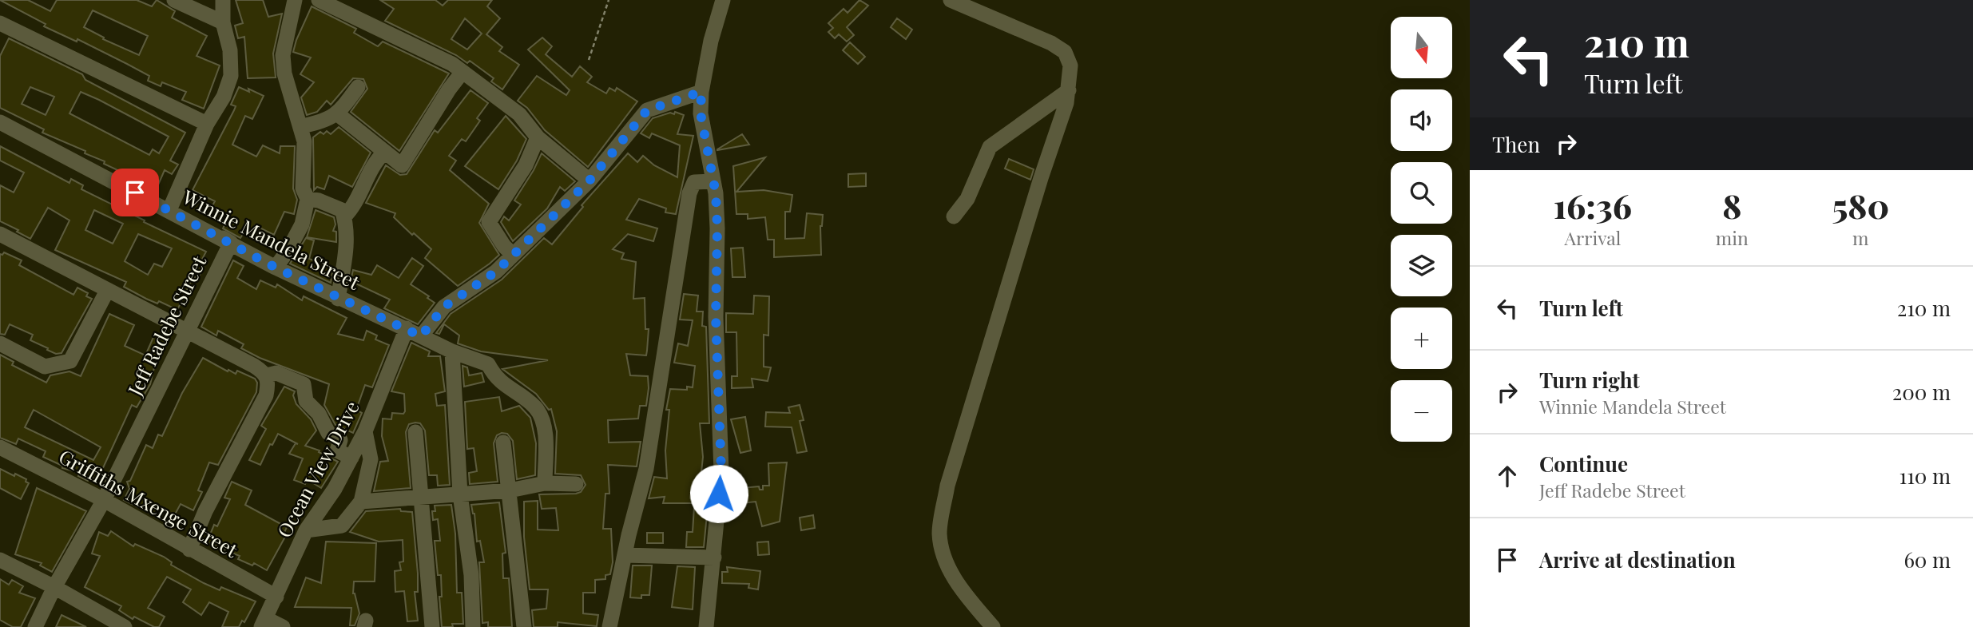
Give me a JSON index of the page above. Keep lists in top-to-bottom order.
{
  "streets": {
    "street": [
      "Winnie Mandela Street",
      "Jeff Radebe Street",
      "Ocean View Drive",
      "Griffiths Mxenge Street"
    ]
  },
  "crossings": [
    ["Winnie Mandela Street", "Jeff Radebe Street"],
    ["Winnie Mandela Street", "Ocean View Drive"],
    ["Jeff Radebe Street", "Griffiths Mxenge Street"],
    ["Ocean View Drive", "Griffiths Mxenge Street"]
  ],
  "north": "bottom",
  "page": {
    "turn": ["210 m", "Turn left"],
    "map_buttons": ["+", "−"],
    "then": "Then",
    "eta": [
      "16:36",
      "Arrival",
      "8",
      "min",
      "580",
      "m"
    ],
    "list": [
      {
        "name": "Turn left",
        "value": "210 m"
      },
      {
        "name": "Turn right",
        "note": "Winnie Mandela Street",
        "value": "200 m"
      },
      {
        "name": "Continue",
        "note": "Jeff Radebe Street",
        "value": "110 m"
      },
      {
        "name": "Arrive at destination",
        "value": "60 m"
      }
    ]
  }
}
